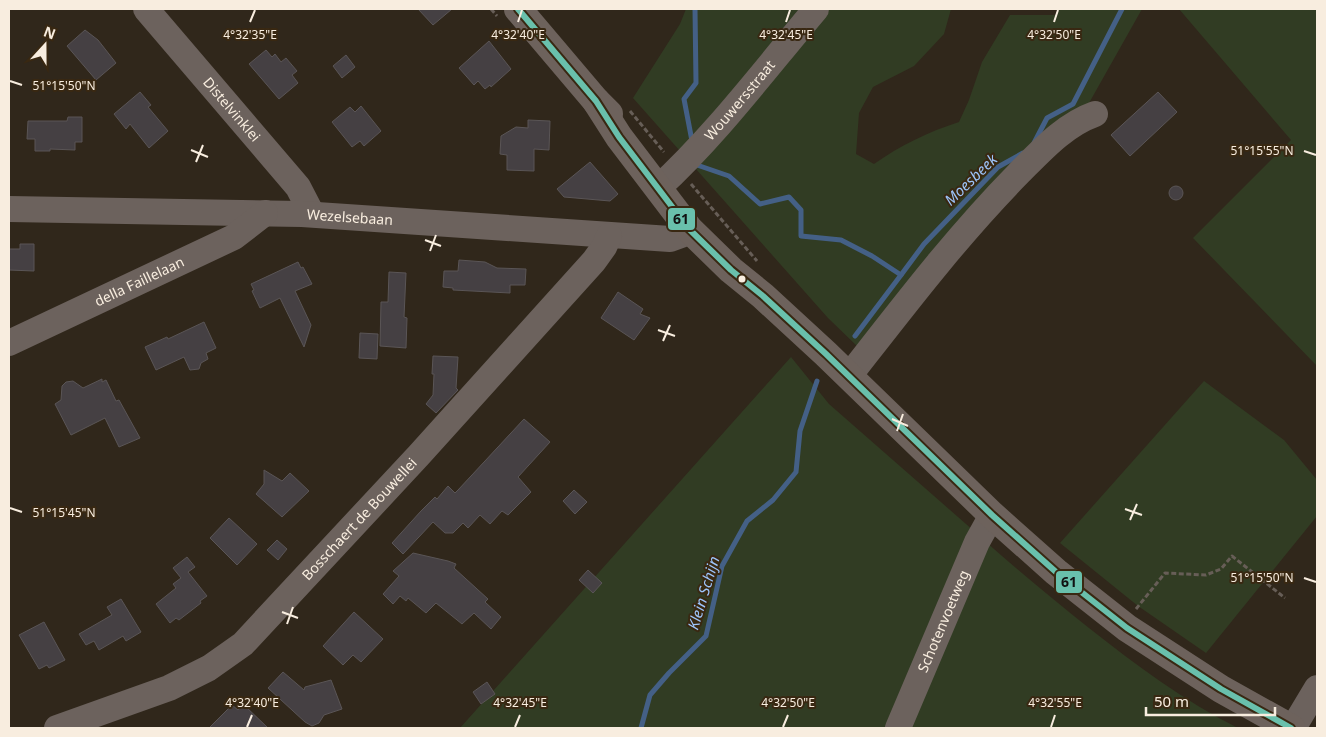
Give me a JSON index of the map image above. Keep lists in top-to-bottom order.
{
  "streets": {
    "street": [
      "Wouwersstraat",
      "Distelvinklei",
      "Wezelsebaan",
      "della Faillelaan",
      "Bosschaert de Bouwellei",
      "Schotenvoetweg"
    ]
  },
  "crossings": [
    ["Distelvinklei", "Wezelsebaan"],
    ["Wezelsebaan", "della Faillelaan"],
    ["Wezelsebaan", "Bosschaert de Bouwellei"]
  ],
  "water": ["Moesbeek", "Klein Schijn"],
  "lines": ["transit line 61"],
  "scale_bar": "50 m",
  "north": "top",
  "coordinates": [
    "4°32'35\"E",
    "4°32'45\"E",
    "4°32'40\"E",
    "4°32'50\"E",
    "51°15'50\"N",
    "51°15'55\"N",
    "51°15'45\"N",
    "4°32'55\"E"
  ]
}
